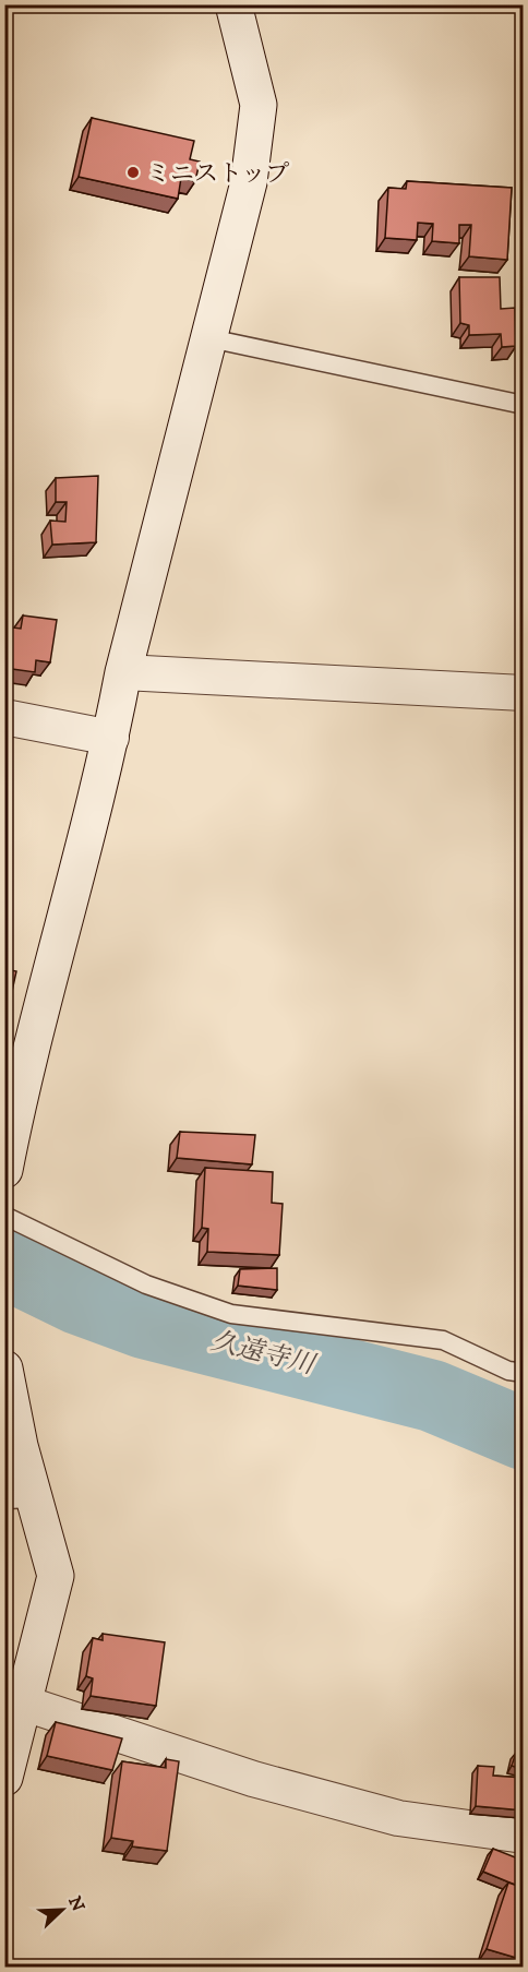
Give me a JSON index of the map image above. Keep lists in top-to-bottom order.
{
  "water": ["久遠寺川"],
  "places": ["ミニストップ"],
  "north": "top right"
}
